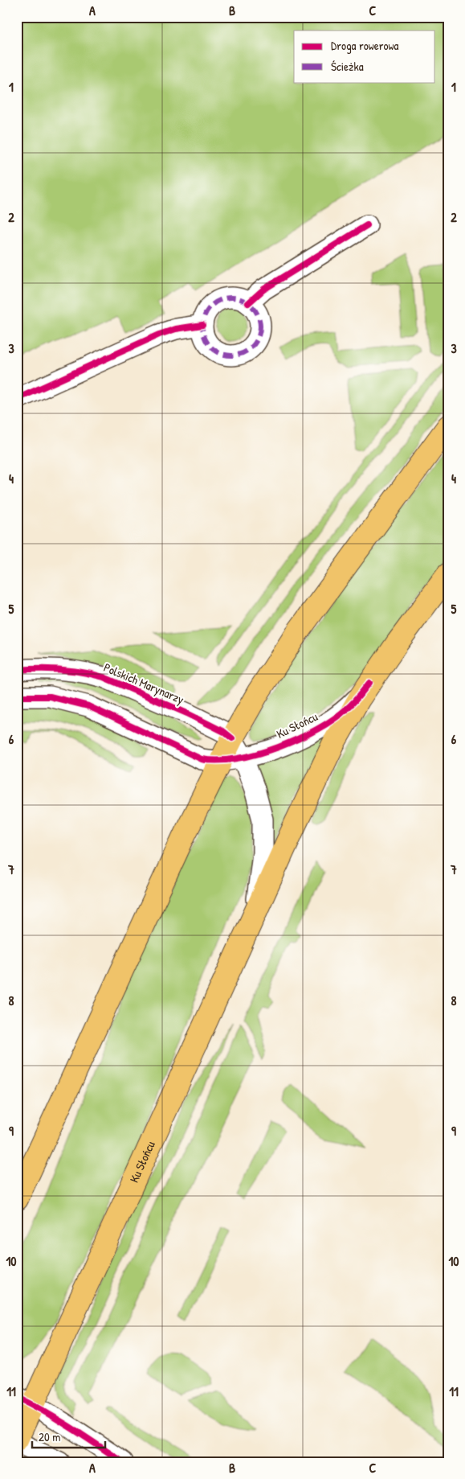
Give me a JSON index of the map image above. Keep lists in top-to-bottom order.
{
  "streets": {
    "main road": ["Ku Słońcu"],
    "street": ["Polskich Marynarzy"]
  },
  "crossings": [
    ["Polskich Marynarzy", "Ku Słońcu"]
  ],
  "legend": ["Droga rowerowa", "Ścieżka"],
  "scale_bar": "20 m",
  "grid": {
    "columns": ["A", "B", "C"],
    "rows": [
      "1",
      "2",
      "3",
      "4",
      "5",
      "6",
      "7",
      "8",
      "9",
      "10",
      "11"
    ]
  }
}
